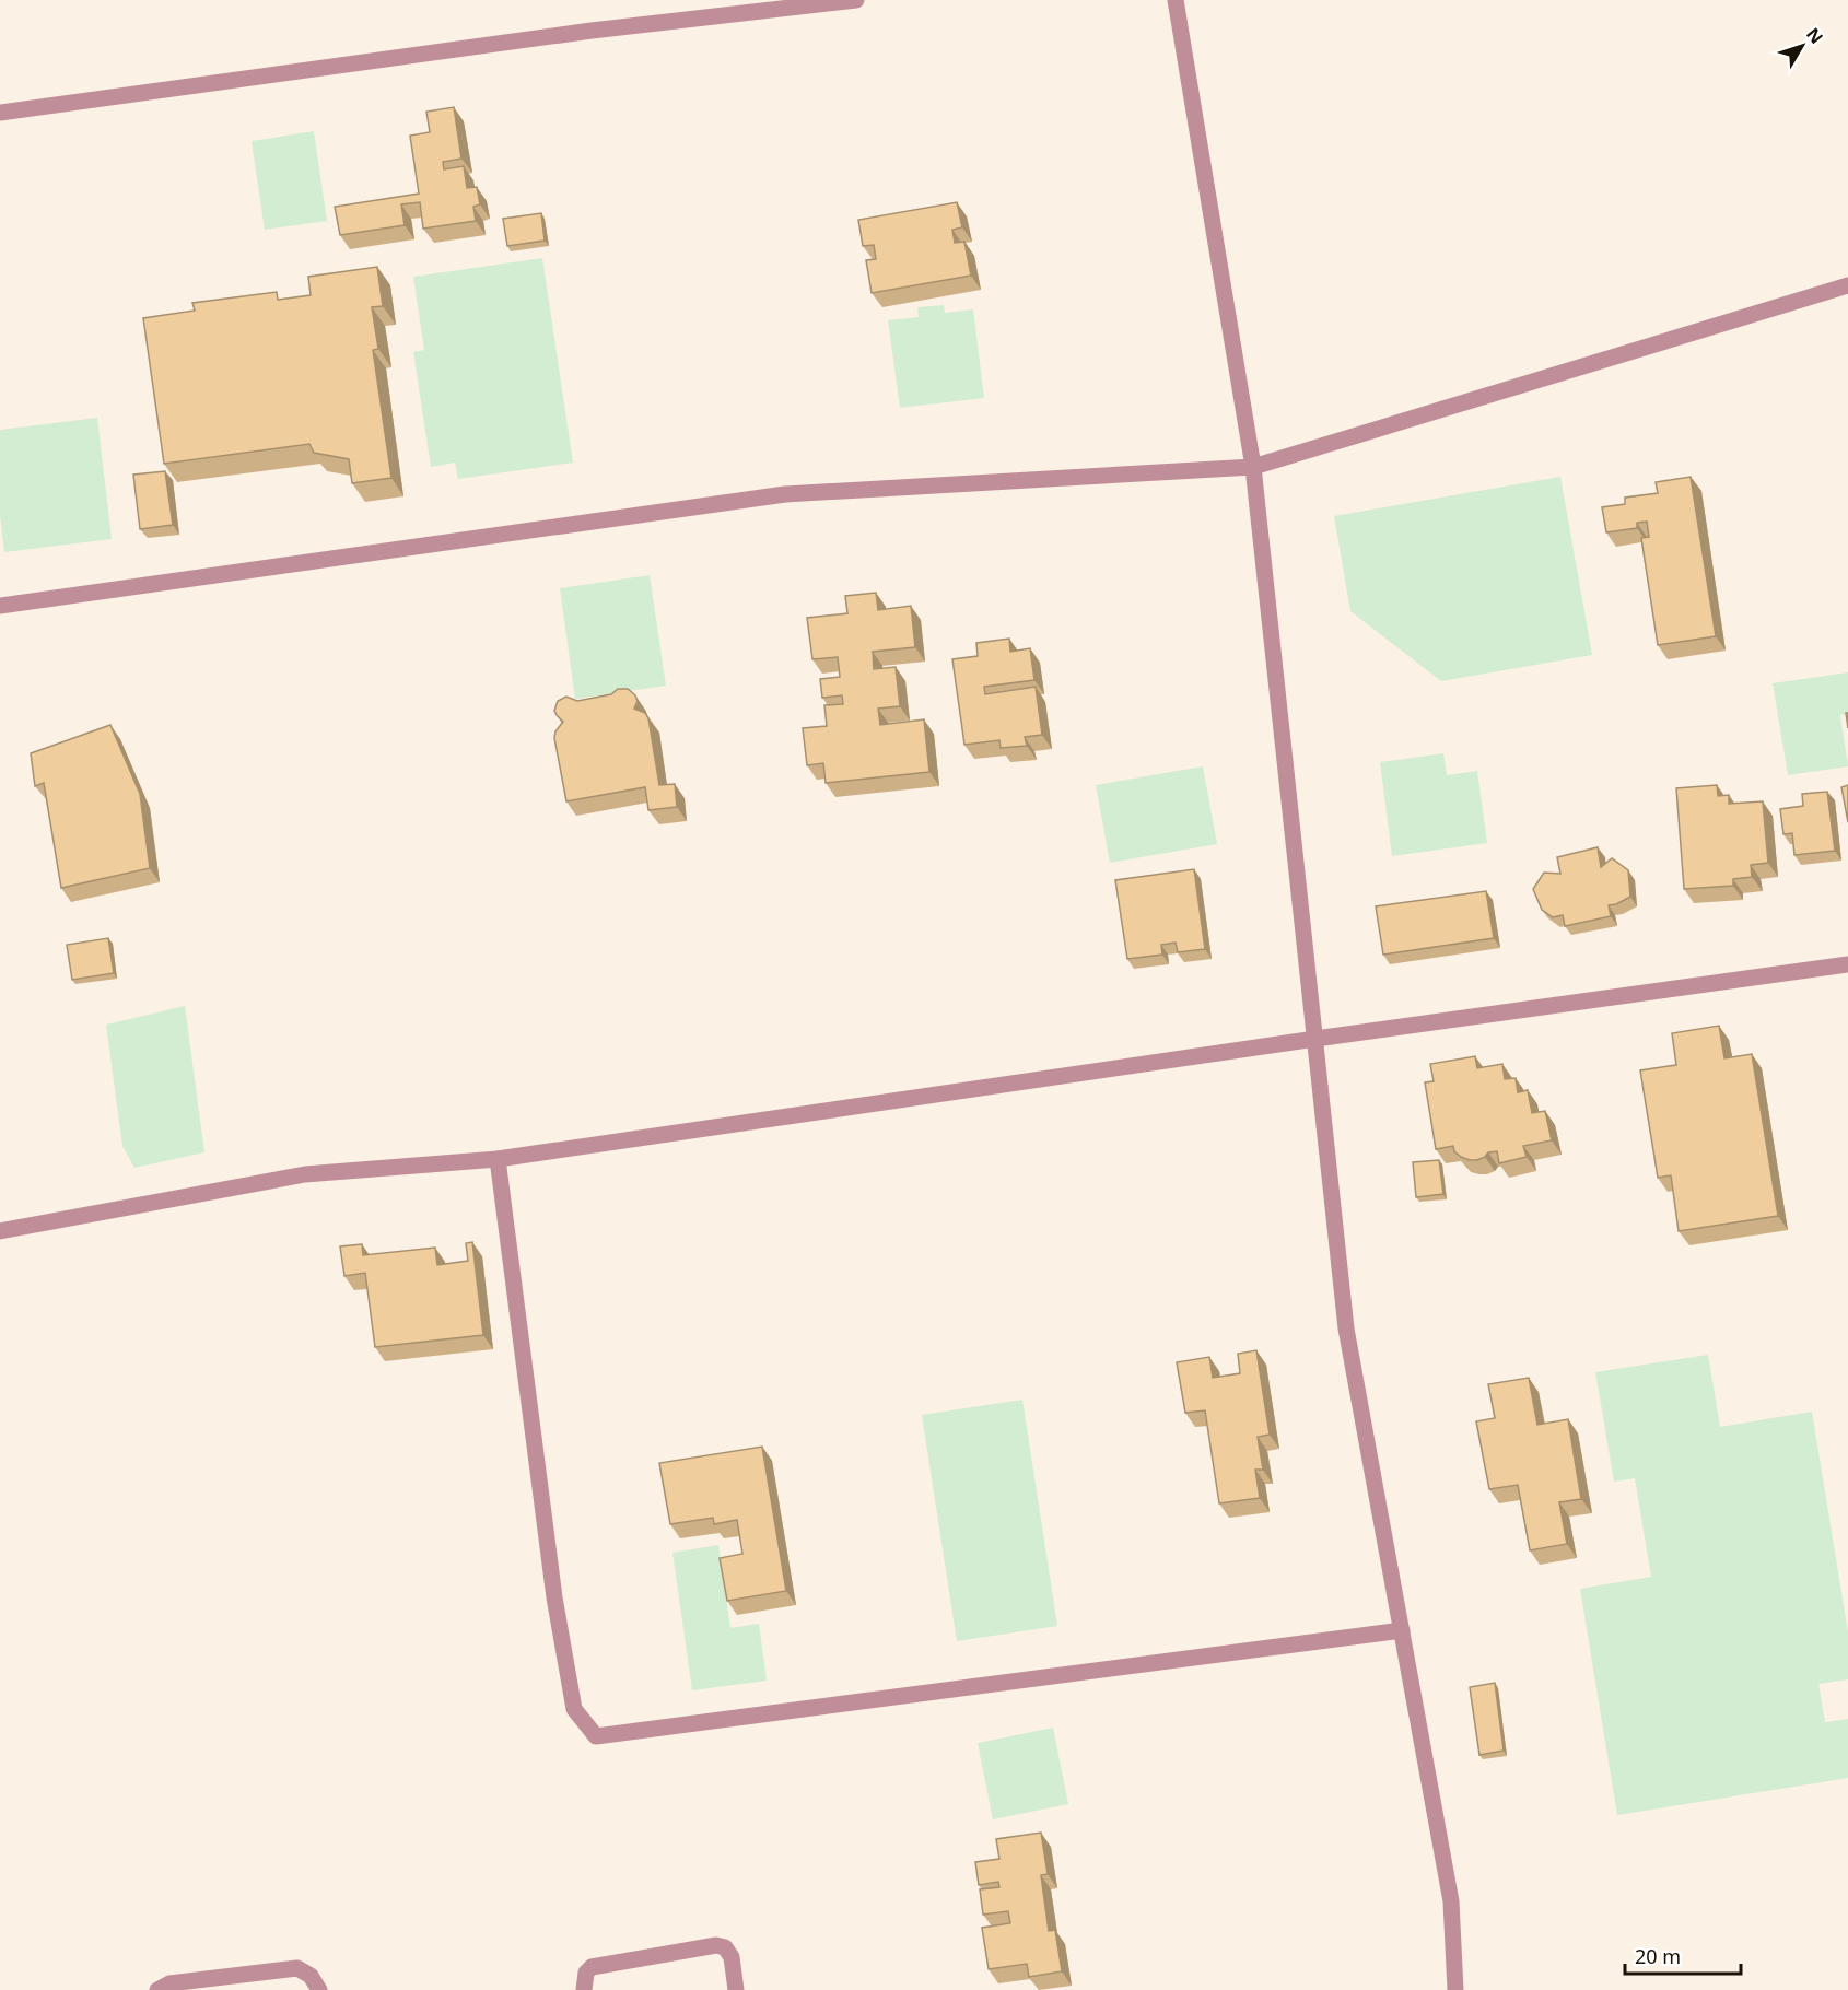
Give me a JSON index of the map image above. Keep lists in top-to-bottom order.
{
  "scale_bar": "20 m",
  "north": "top right"
}
